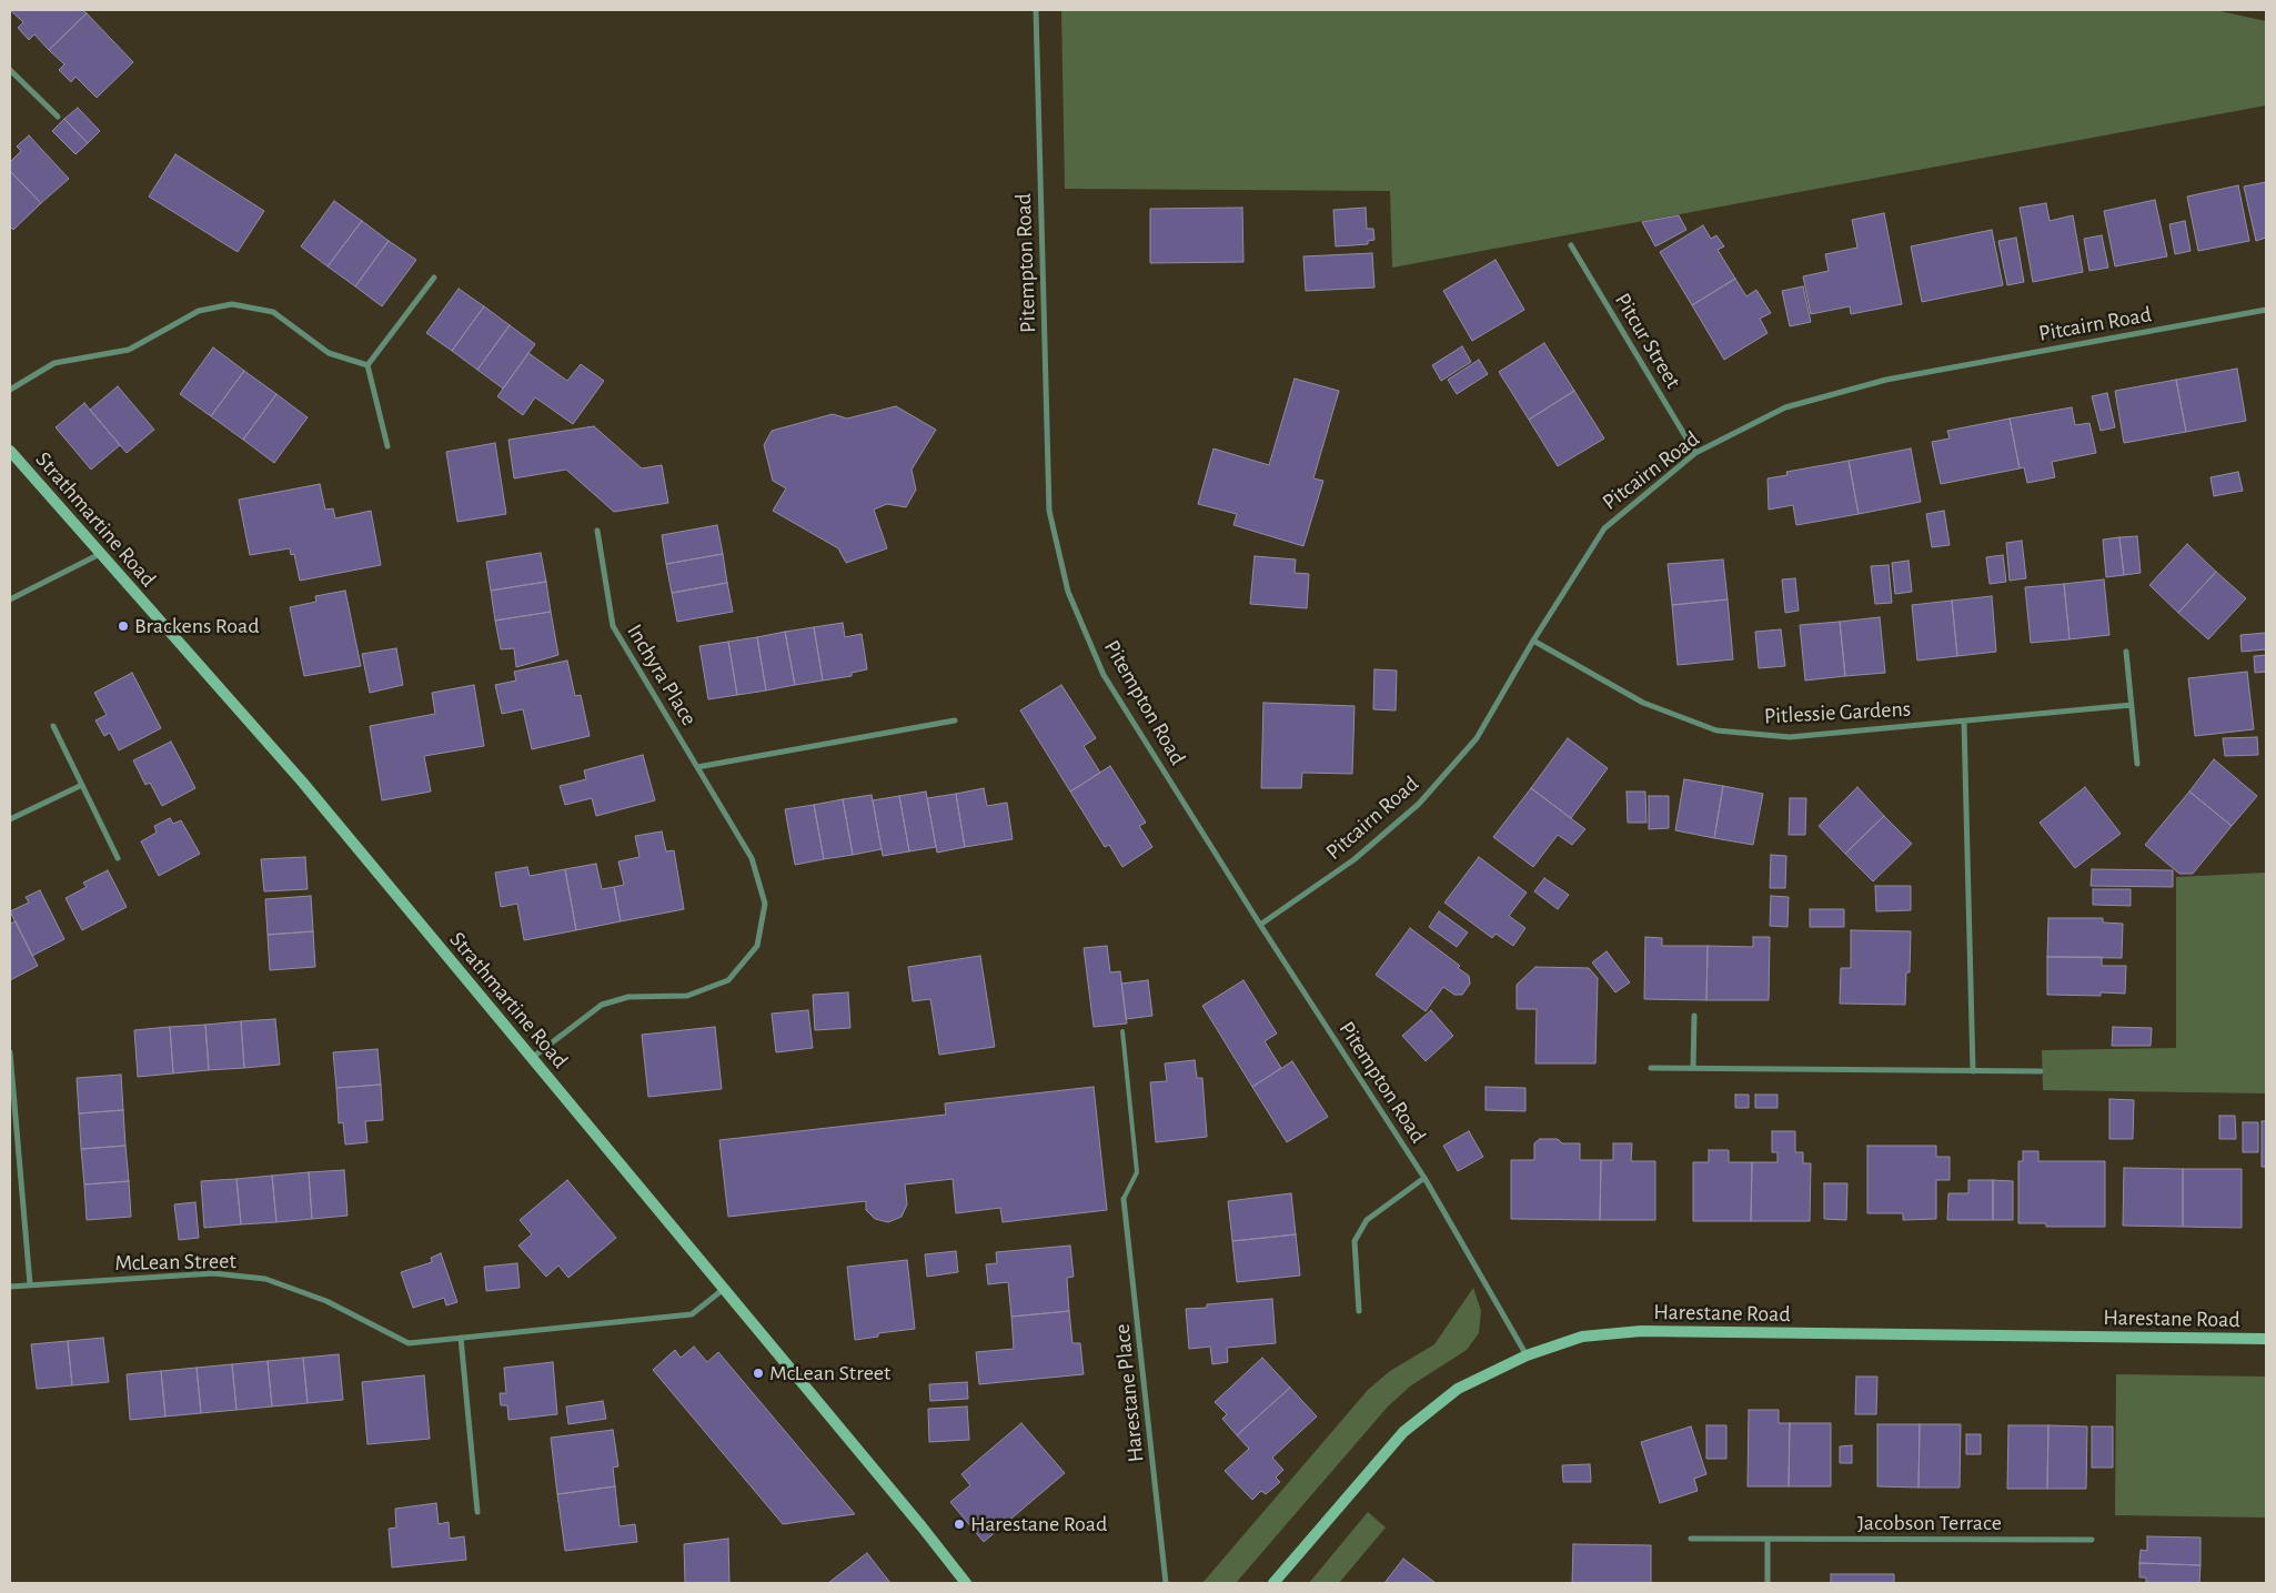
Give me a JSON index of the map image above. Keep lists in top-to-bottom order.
{
  "streets": {
    "street": [
      "Pitempton Road",
      "Pitcairn Road",
      "Pitcur Street",
      "Strathmartine Road",
      "Inchyra Place",
      "Pitlessie Gardens",
      "McLean Street",
      "Harestane Road",
      "Harestane Place",
      "Jacobson Terrace"
    ]
  },
  "crossings": [
    ["Pitempton Road", "Pitcairn Road"],
    ["Pitempton Road", "Harestane Road"],
    ["Pitcairn Road", "Pitcur Street"],
    ["Pitcairn Road", "Pitlessie Gardens"],
    ["Strathmartine Road", "Inchyra Place"],
    ["Strathmartine Road", "McLean Street"]
  ],
  "places": ["Brackens Road", "McLean Street", "Harestane Road"]
}
